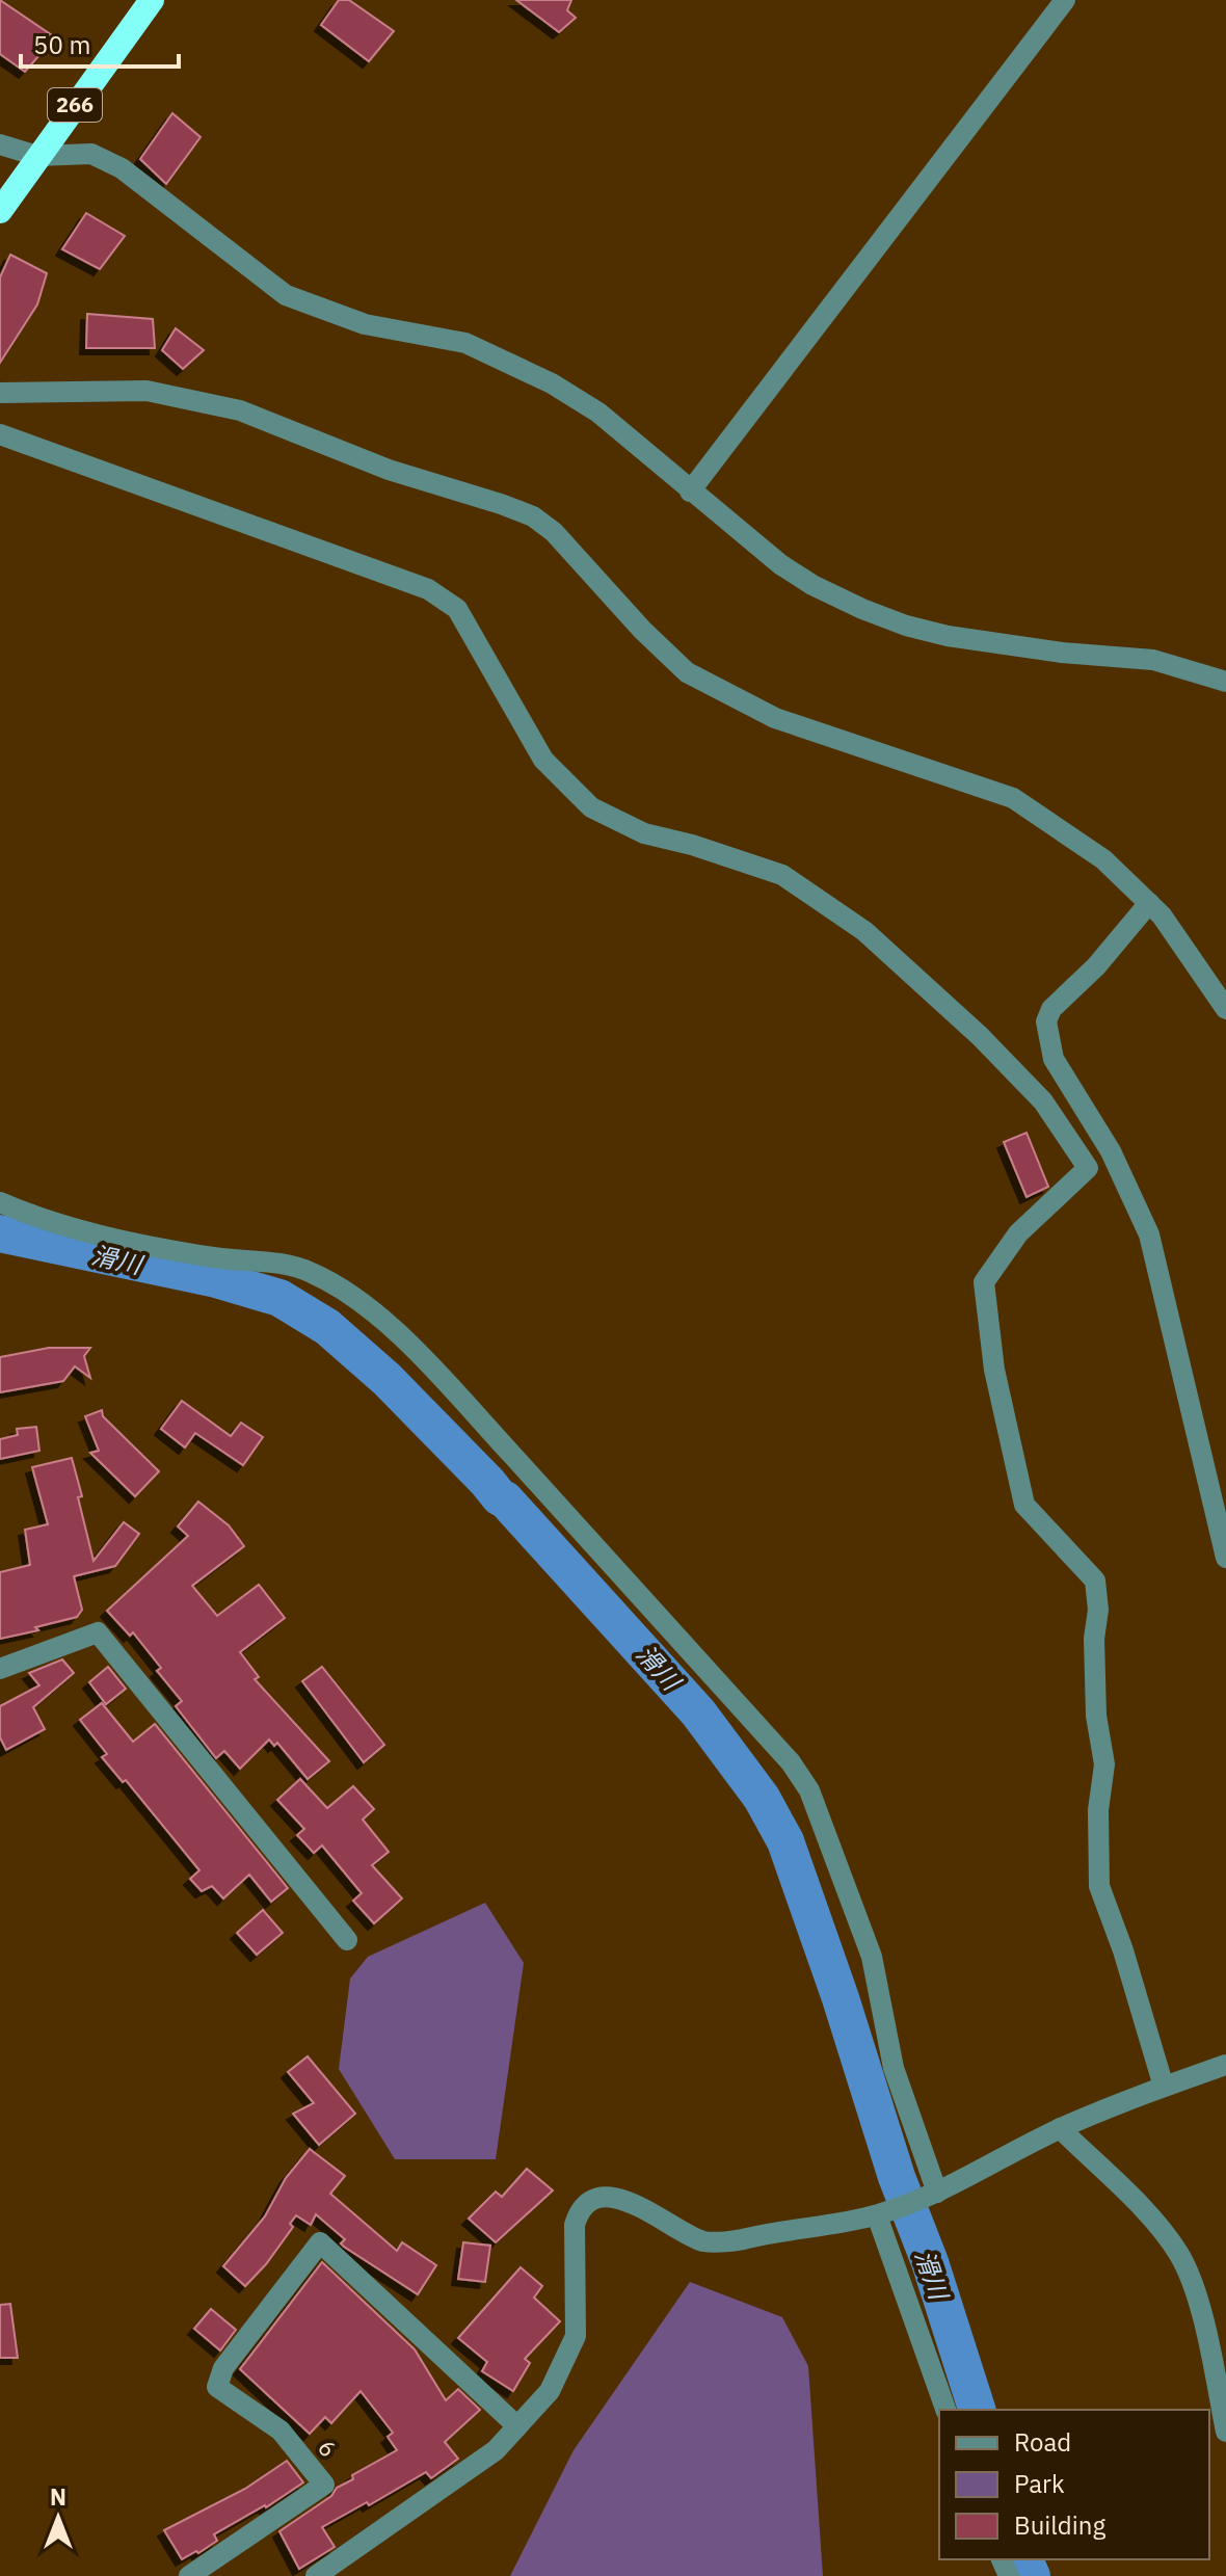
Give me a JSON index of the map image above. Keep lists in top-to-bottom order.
{
  "streets": {
    "highway": ["266"],
    "street": ["6"]
  },
  "water": ["滑川"],
  "legend": ["Road", "Park", "Building"],
  "scale_bar": "50 m",
  "north": "top"
}
